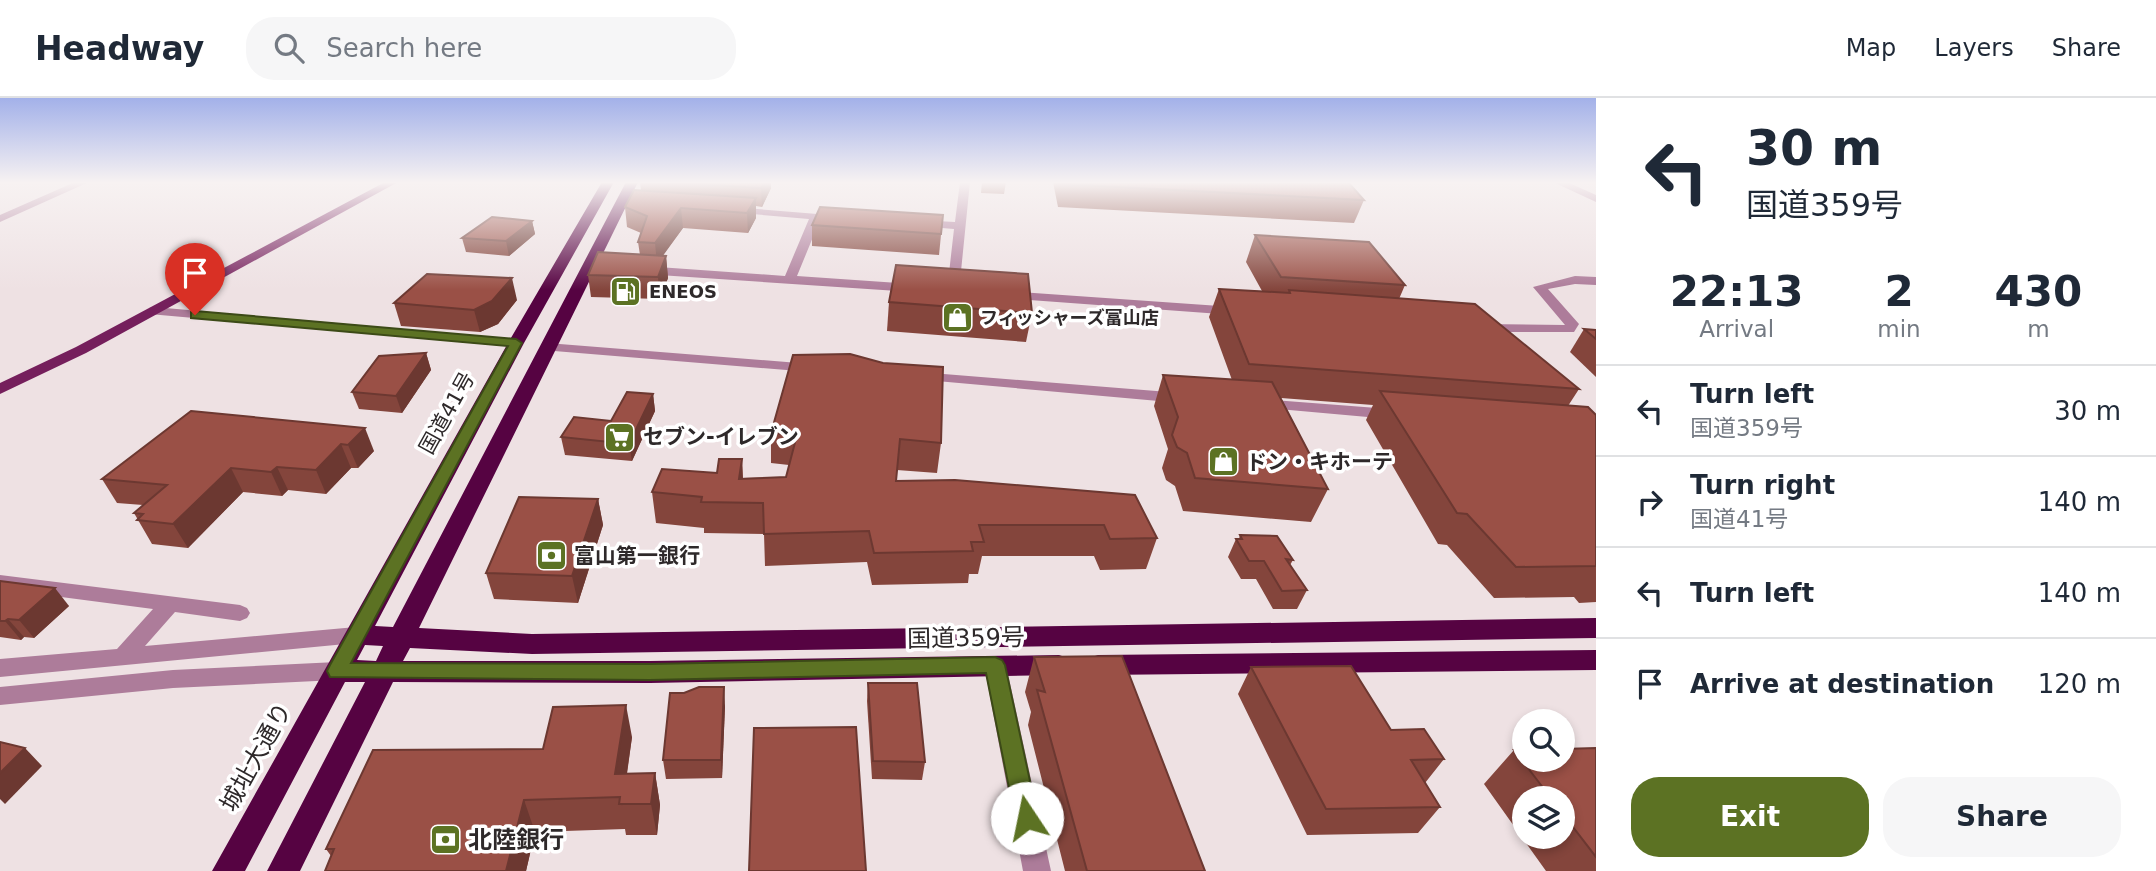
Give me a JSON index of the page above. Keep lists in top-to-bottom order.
{
  "streets": {
    "highway": ["国道41号", "国道359号", "城址大通り"]
  },
  "crossings": [
    ["国道41号", "国道359号"],
    ["国道41号", "城址大通り"],
    ["国道359号", "城址大通り"]
  ],
  "places": {
    "fuel station": ["ENEOS"],
    "shop": ["フィッシャーズ富山店", "ドン・キホーテ"],
    "supermarket": ["セブン-イレブン"],
    "bank": ["富山第一銀行", "北陸銀行"]
  },
  "page": {
    "header": "Headway",
    "search": "Search here",
    "nav": ["Map", "Layers", "Share"],
    "turn": ["30 m", "国道359号"],
    "eta": [
      "22:13",
      "Arrival",
      "2",
      "min",
      "430",
      "m"
    ],
    "list": [
      {
        "name": "Turn left",
        "note": "国道359号",
        "value": "30 m"
      },
      {
        "name": "Turn right",
        "note": "国道41号",
        "value": "140 m"
      },
      {
        "name": "Turn left",
        "value": "140 m"
      },
      {
        "name": "Arrive at destination",
        "value": "120 m"
      }
    ],
    "buttons": ["Exit", "Share"]
  }
}
